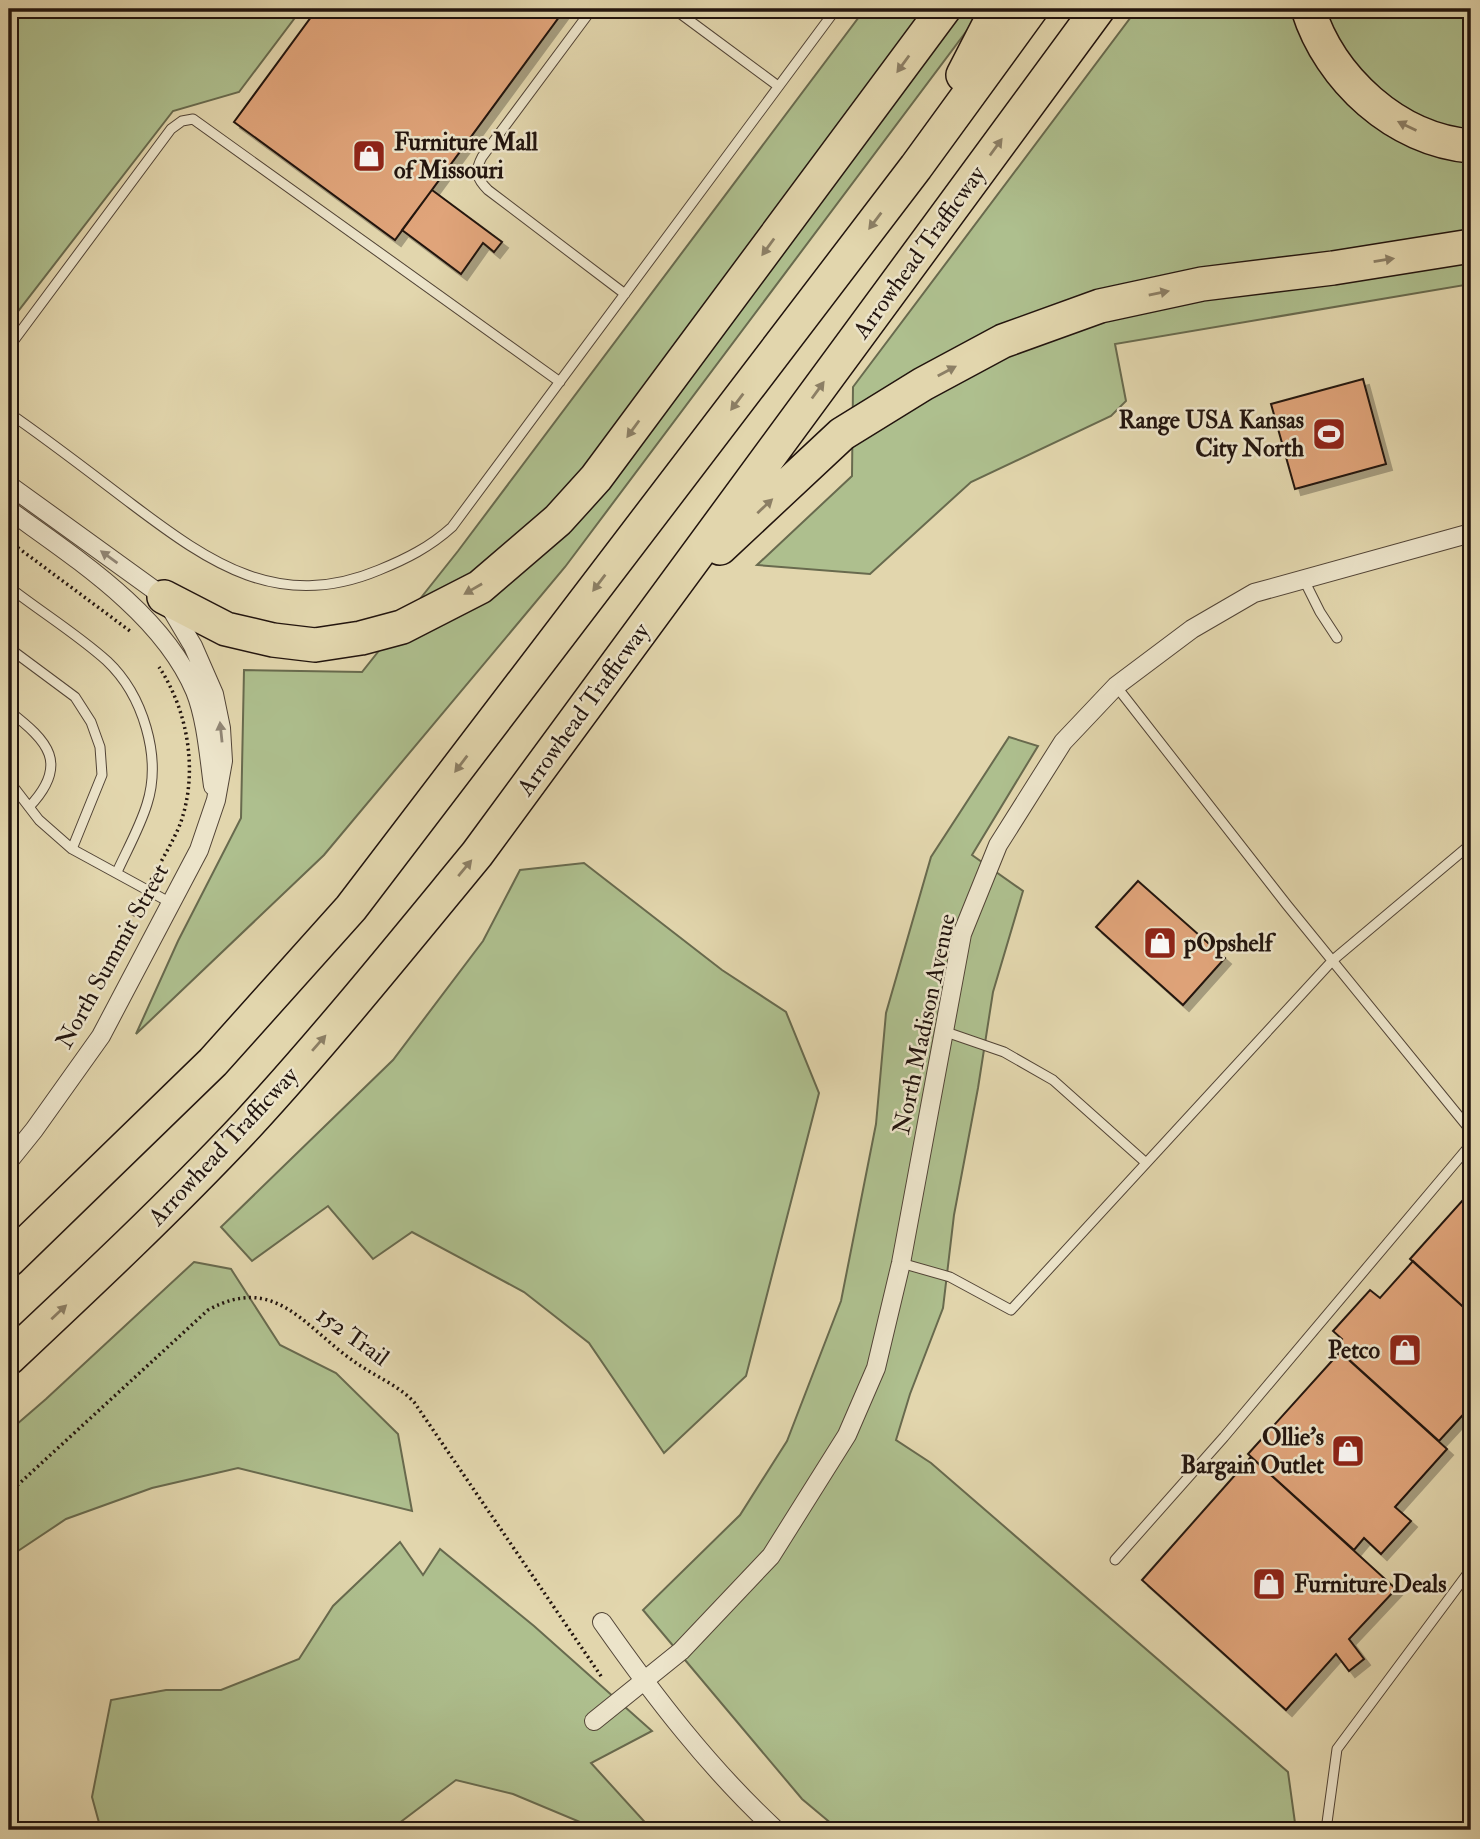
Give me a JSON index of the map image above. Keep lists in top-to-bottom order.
{
  "streets": {
    "highway": ["Arrowhead Trafficway"],
    "street": ["North Summit Street", "North Madison Avenue"],
    "path": ["152 Trail"]
  },
  "places": {
    "shop": [
      "Furniture Mall of Missouri",
      "pOpshelf",
      "Petco",
      "Ollie's Bargain Outlet",
      "Furniture Deals"
    ],
    "sports": ["Range USA Kansas City North"]
  }
}
